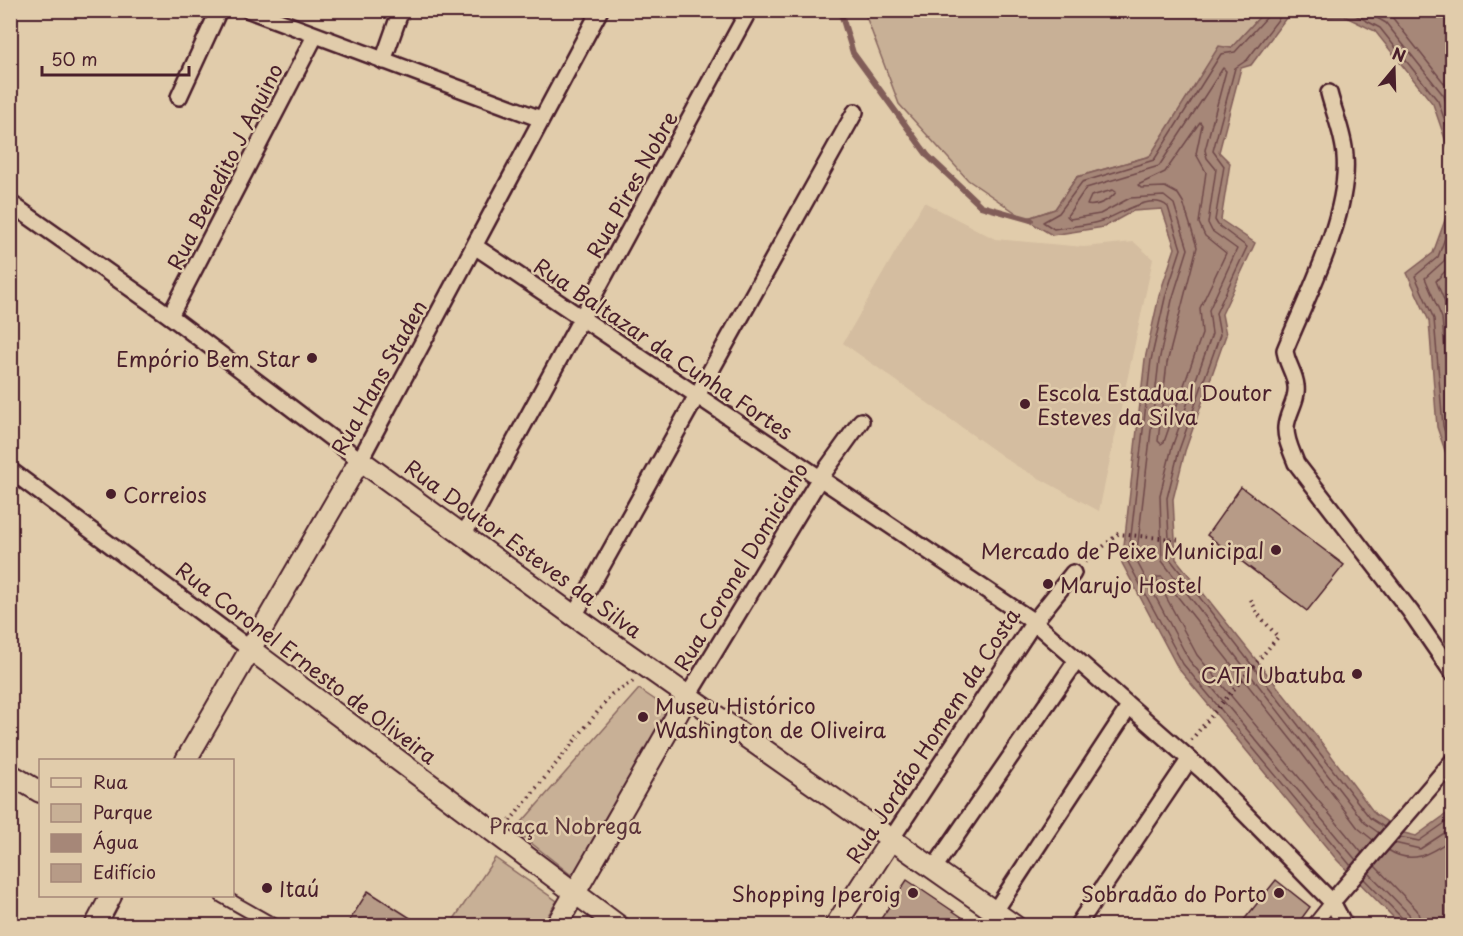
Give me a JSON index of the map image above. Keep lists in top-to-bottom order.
{
  "streets": {
    "street": [
      "Rua Benedito J Aquino",
      "Rua Pires Nobre",
      "Rua Baltazar da Cunha Fortes",
      "Rua Hans Staden",
      "Rua Doutor Esteves da Silva",
      "Rua Coronel Domiciano",
      "Rua Coronel Ernesto de Oliveira",
      "Rua Jordão Homem da Costa"
    ]
  },
  "crossings": [
    ["Rua Benedito J Aquino", "Rua Doutor Esteves da Silva"],
    ["Rua Pires Nobre", "Rua Baltazar da Cunha Fortes"],
    ["Rua Pires Nobre", "Rua Doutor Esteves da Silva"],
    ["Rua Baltazar da Cunha Fortes", "Rua Hans Staden"],
    ["Rua Baltazar da Cunha Fortes", "Rua Coronel Domiciano"],
    ["Rua Baltazar da Cunha Fortes", "Rua Jordão Homem da Costa"],
    ["Rua Hans Staden", "Rua Doutor Esteves da Silva"],
    ["Rua Hans Staden", "Rua Coronel Ernesto de Oliveira"],
    ["Rua Doutor Esteves da Silva", "Rua Coronel Domiciano"],
    ["Rua Doutor Esteves da Silva", "Rua Jordão Homem da Costa"],
    ["Rua Coronel Domiciano", "Rua Coronel Ernesto de Oliveira"]
  ],
  "parks": ["Praça Nobrega"],
  "places": [
    "Empório Bem Star",
    "Escola Estadual Doutor Esteves da Silva",
    "Correios",
    "Mercado de Peixe Municipal",
    "Marujo Hostel",
    "CATI Ubatuba",
    "Museu Histórico Washington de Oliveira",
    "Itaú",
    "Shopping Iperoig",
    "Sobradão do Porto"
  ],
  "legend": [
    "Rua",
    "Parque",
    "Água",
    "Edifício"
  ],
  "scale_bar": "50 m",
  "north": "top"
}
